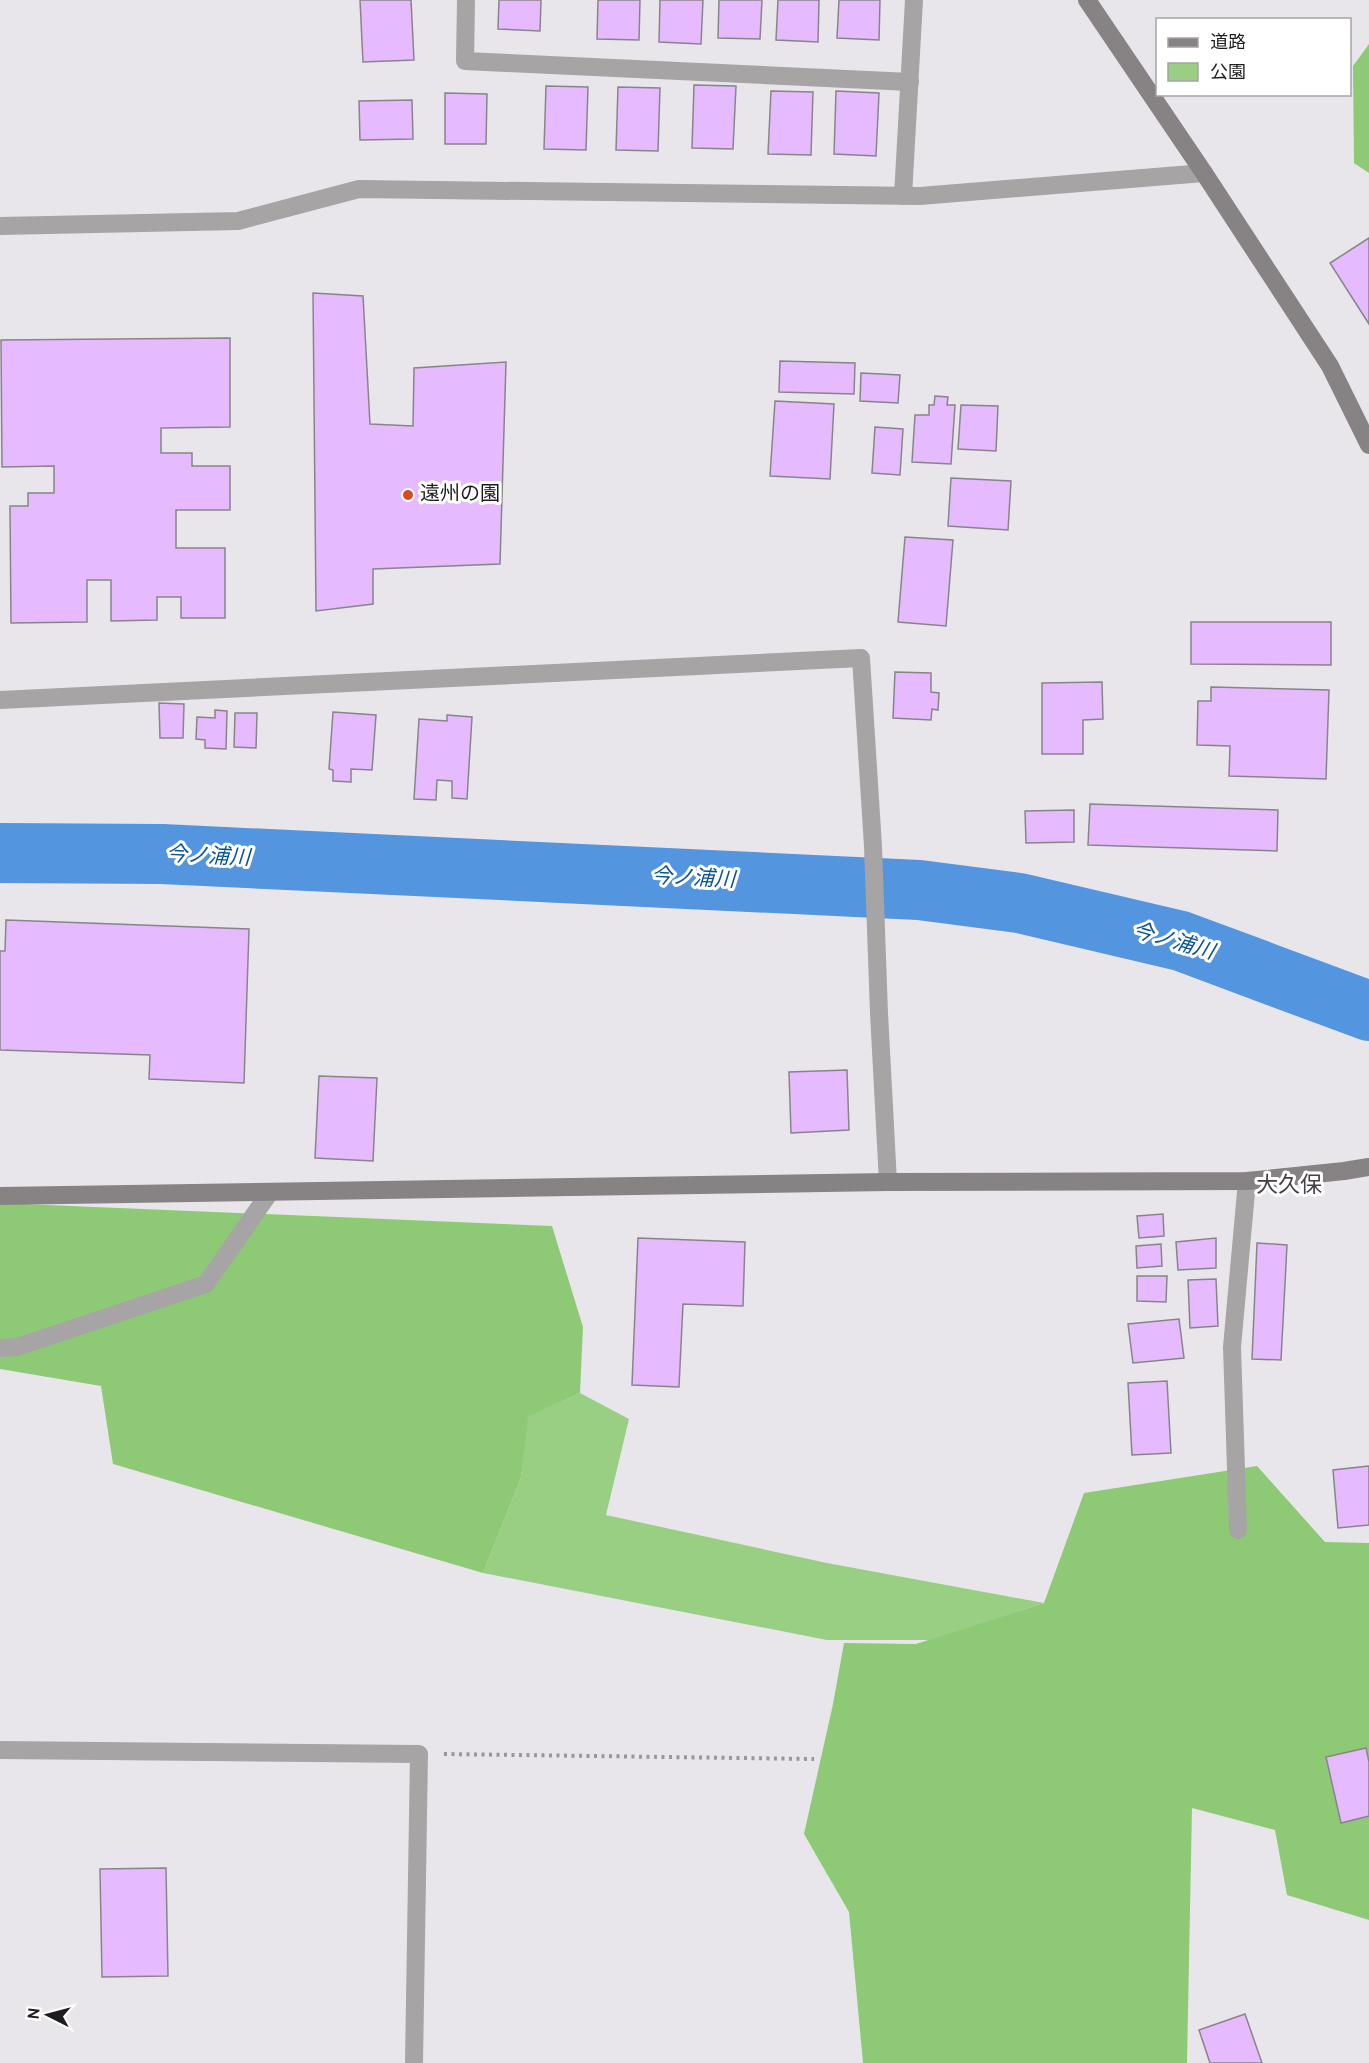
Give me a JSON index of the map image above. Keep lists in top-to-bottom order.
{
  "districts": ["大久保"],
  "water": ["今ノ浦川"],
  "places": ["遠州の園"],
  "legend": ["道路", "公園"],
  "north": "left"
}
